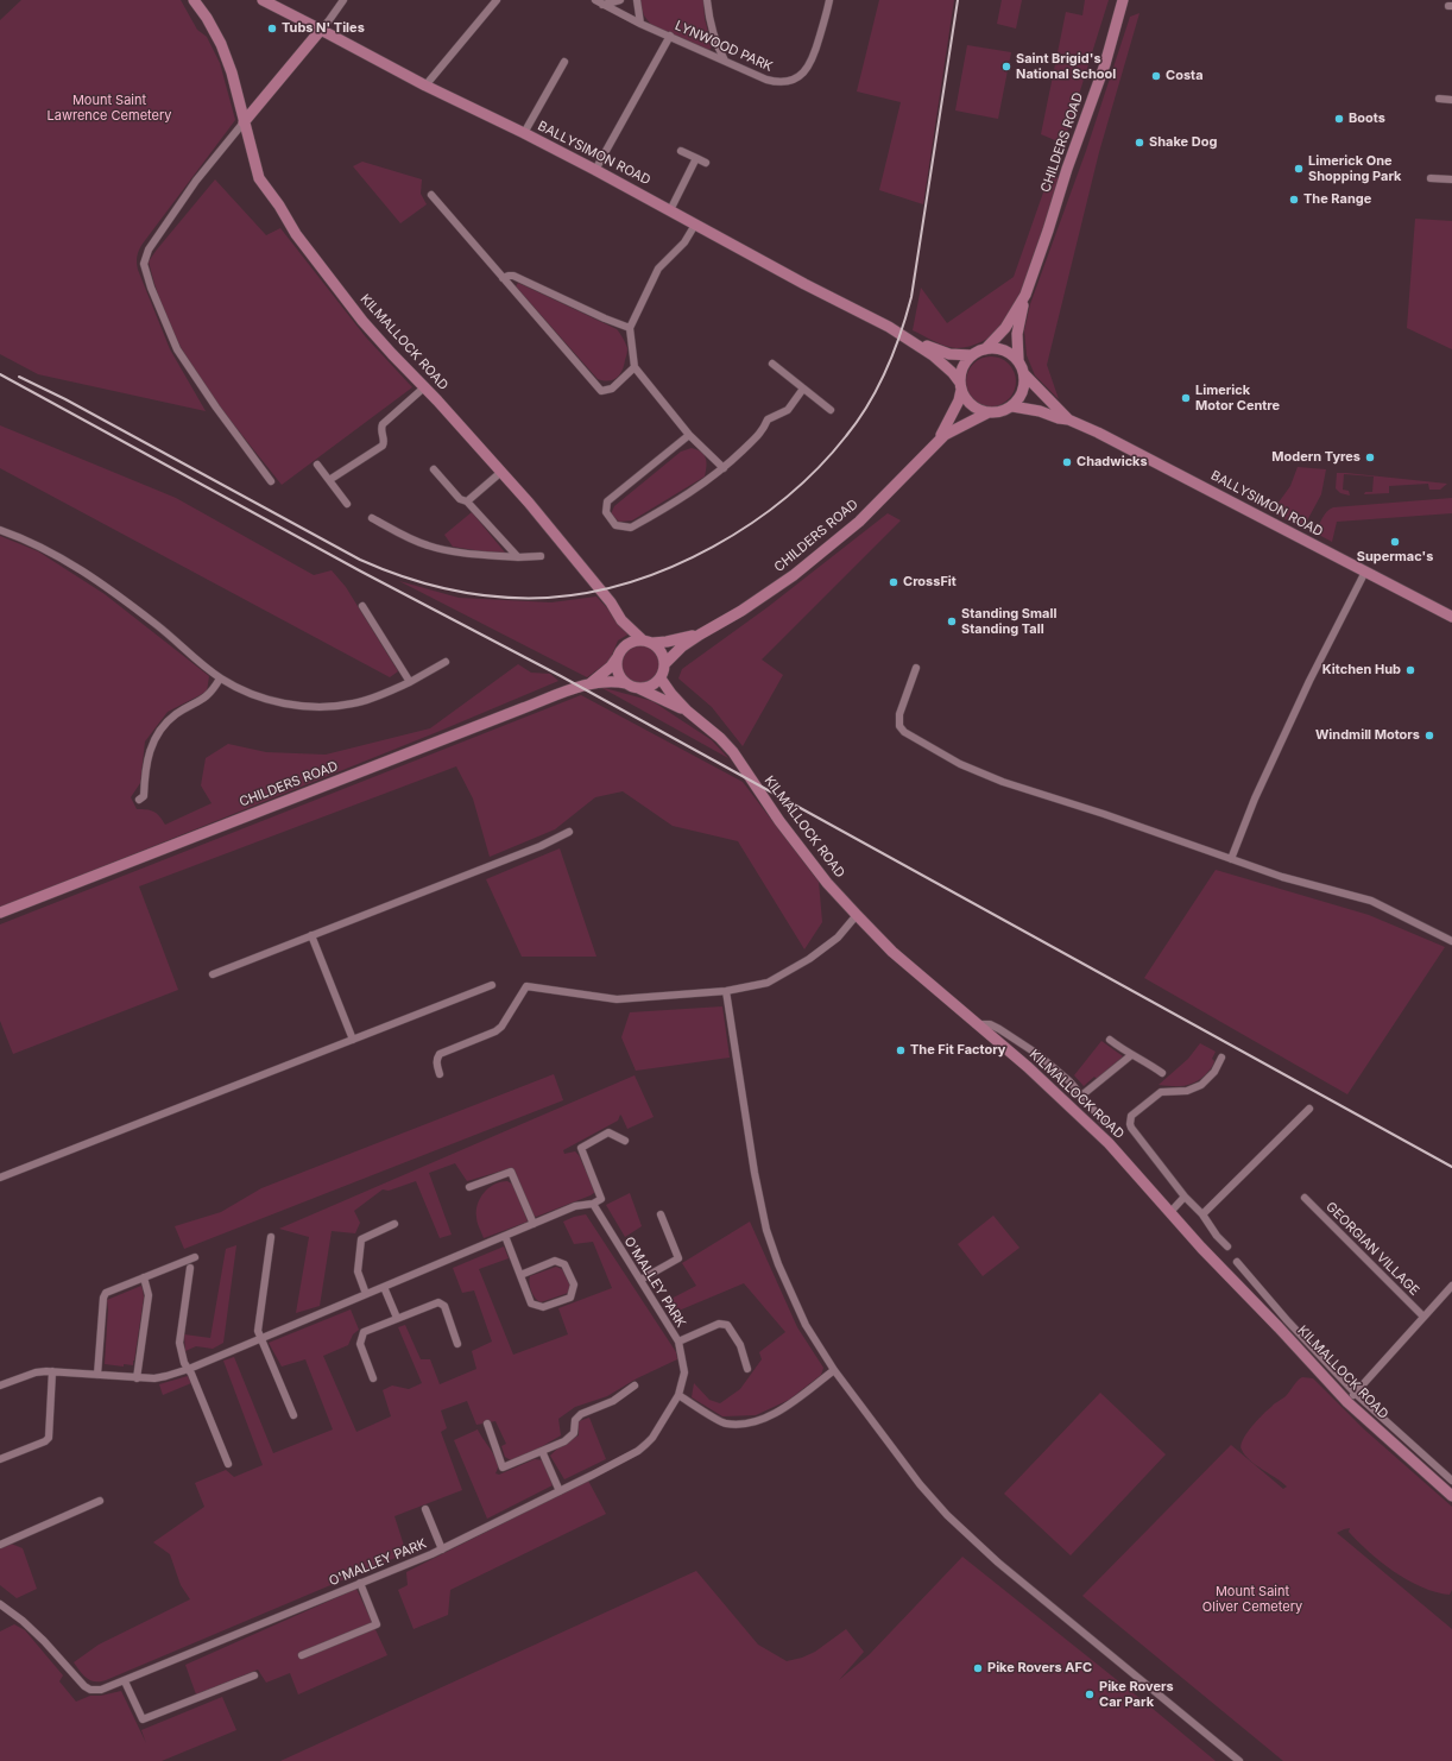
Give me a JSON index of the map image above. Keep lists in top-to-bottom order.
{
  "streets": {
    "main road": ["CHILDERS ROAD", "BALLYSIMON ROAD", "KILMALLOCK ROAD"],
    "street": ["LYNWOOD PARK", "GEORGIAN VILLAGE", "O'MALLEY PARK"]
  },
  "crossings": [
    ["CHILDERS ROAD", "BALLYSIMON ROAD"],
    ["CHILDERS ROAD", "KILMALLOCK ROAD"]
  ],
  "parks": ["Mount Saint Lawrence Cemetery", "Mount Saint Oliver Cemetery"],
  "places": [
    "Tubs N' Tiles",
    "Saint Brigid's National School",
    "Costa",
    "Boots",
    "Shake Dog",
    "Limerick One Shopping Park",
    "The Range",
    "Limerick Motor Centre",
    "Modern Tyres",
    "Chadwicks",
    "Supermac's",
    "CrossFit",
    "Standing Small Standing Tall",
    "Kitchen Hub",
    "Windmill Motors",
    "The Fit Factory",
    "Pike Rovers AFC",
    "Pike Rovers Car Park"
  ]
}
